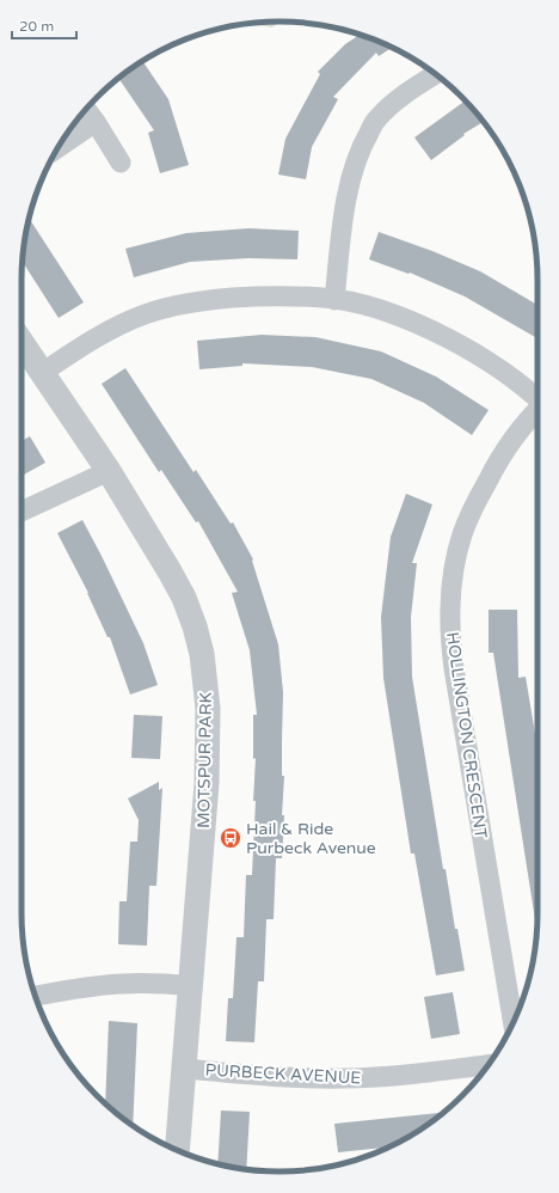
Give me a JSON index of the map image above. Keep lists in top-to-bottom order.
{
  "streets": {
    "street": ["HOLLINGTON CRESCENT", "MOTSPUR PARK", "PURBECK AVENUE"]
  },
  "crossings": [
    ["MOTSPUR PARK", "PURBECK AVENUE"]
  ],
  "places": {
    "bus stop": ["Hail & Ride Purbeck Avenue"]
  },
  "scale_bar": "20 m"
}
